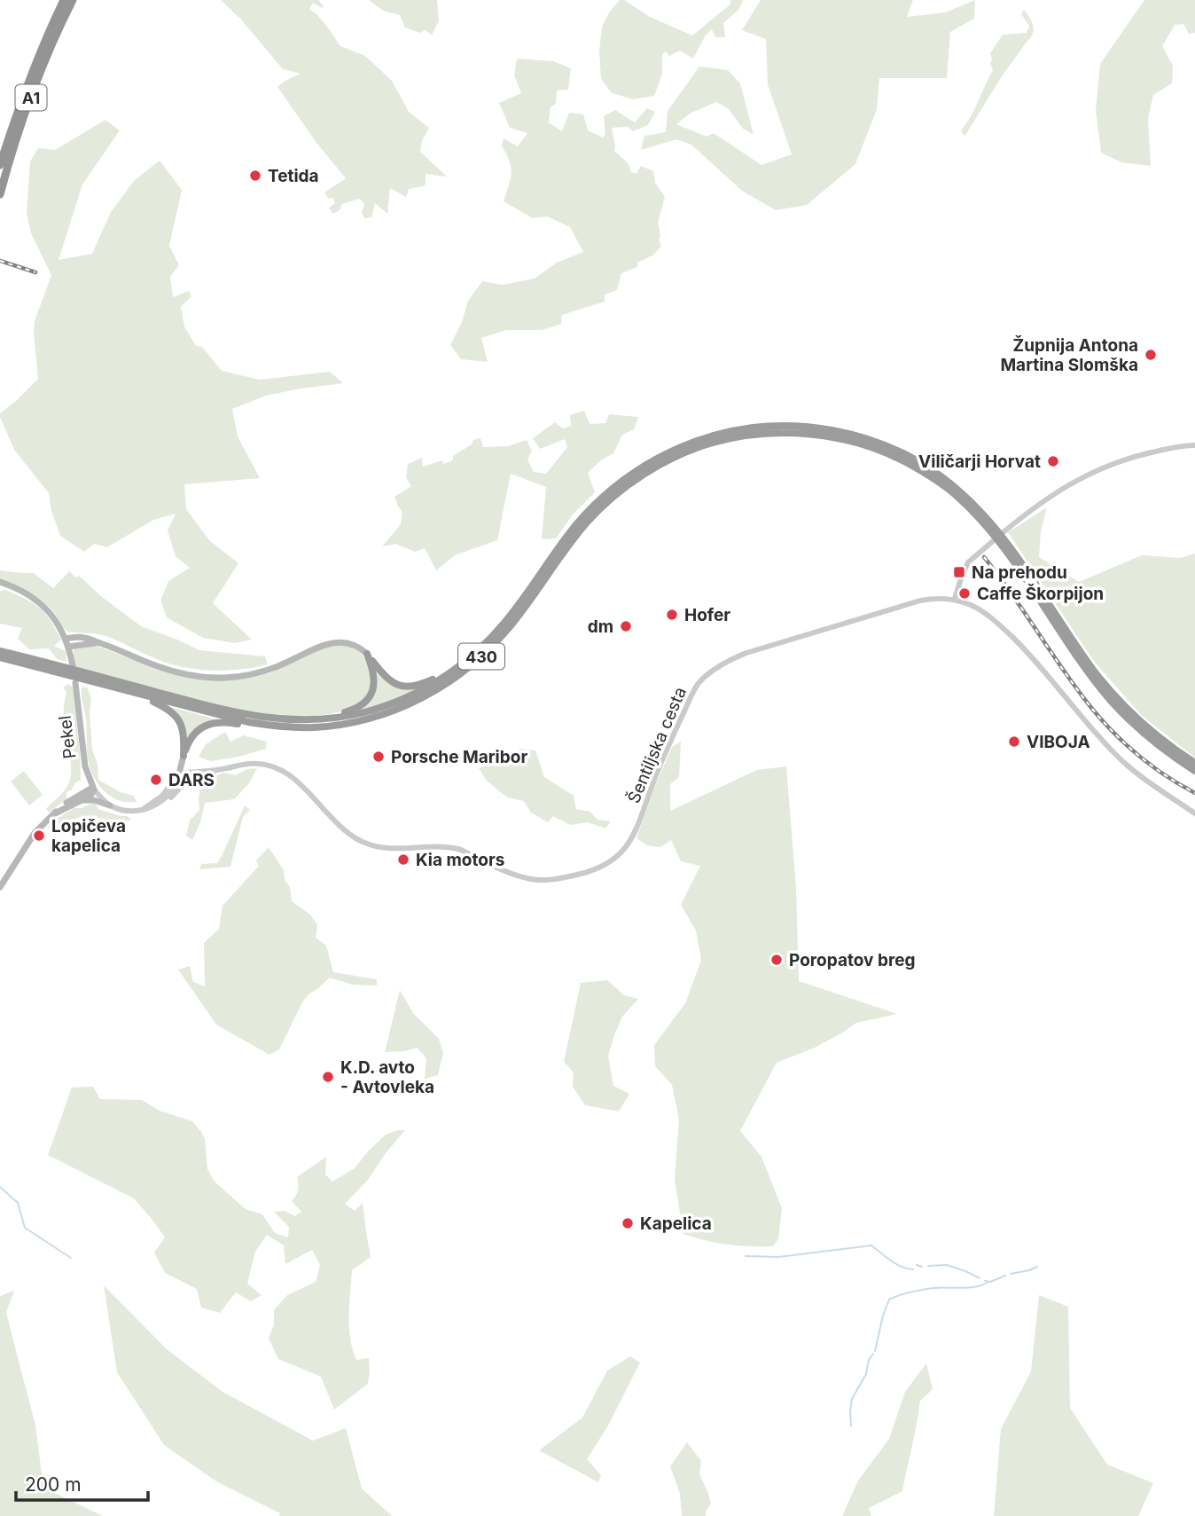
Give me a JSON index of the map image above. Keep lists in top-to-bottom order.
{
  "streets": {
    "highway": ["A1", "430"],
    "main road": ["Pekel"],
    "street": ["Šentiljska cesta"]
  },
  "places": {
    "other": [
      "Tetida",
      "Župnija Antona Martina Slomška",
      "Viličarji Horvat",
      "Caffe Škorpijon",
      "Hofer",
      "dm",
      "VIBOJA",
      "Porsche Maribor",
      "DARS",
      "Lopičeva kapelica",
      "Kia motors",
      "Poropatov breg",
      "K.D. avto - Avtovleka",
      "Kapelica"
    ],
    "transit": ["Na prehodu"]
  },
  "scale_bar": "200 m"
}
